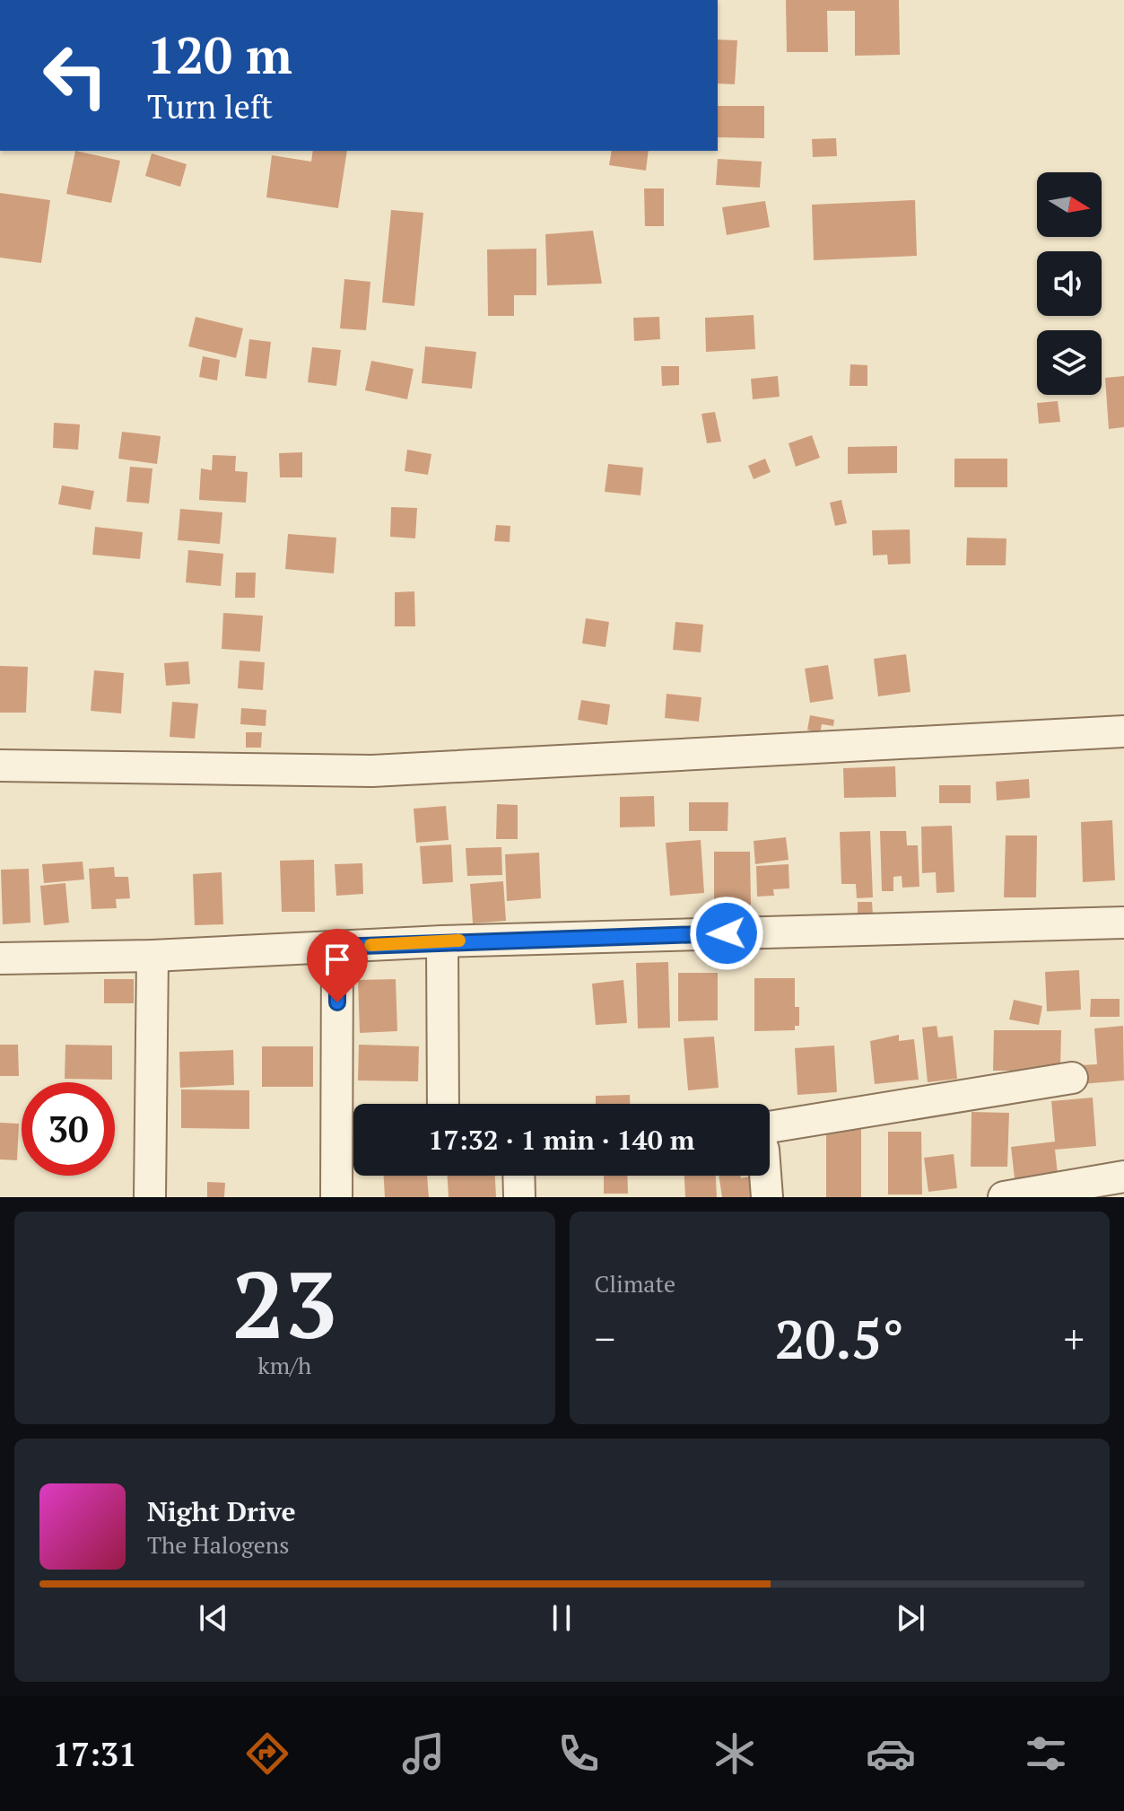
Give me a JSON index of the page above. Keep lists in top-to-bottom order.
{
  "north": "right",
  "page": {
    "turn": ["120 m", "Turn left"],
    "limit": "30",
    "trip": "17:32 · 1 min · 140 m",
    "tile": [
      ["23", "km/h"],
      "Climate"
    ],
    "heat": ["−", "20.5°", "+"],
    "song": ["Night Drive", "The Halogens"],
    "tabs": "17:31"
  }
}
